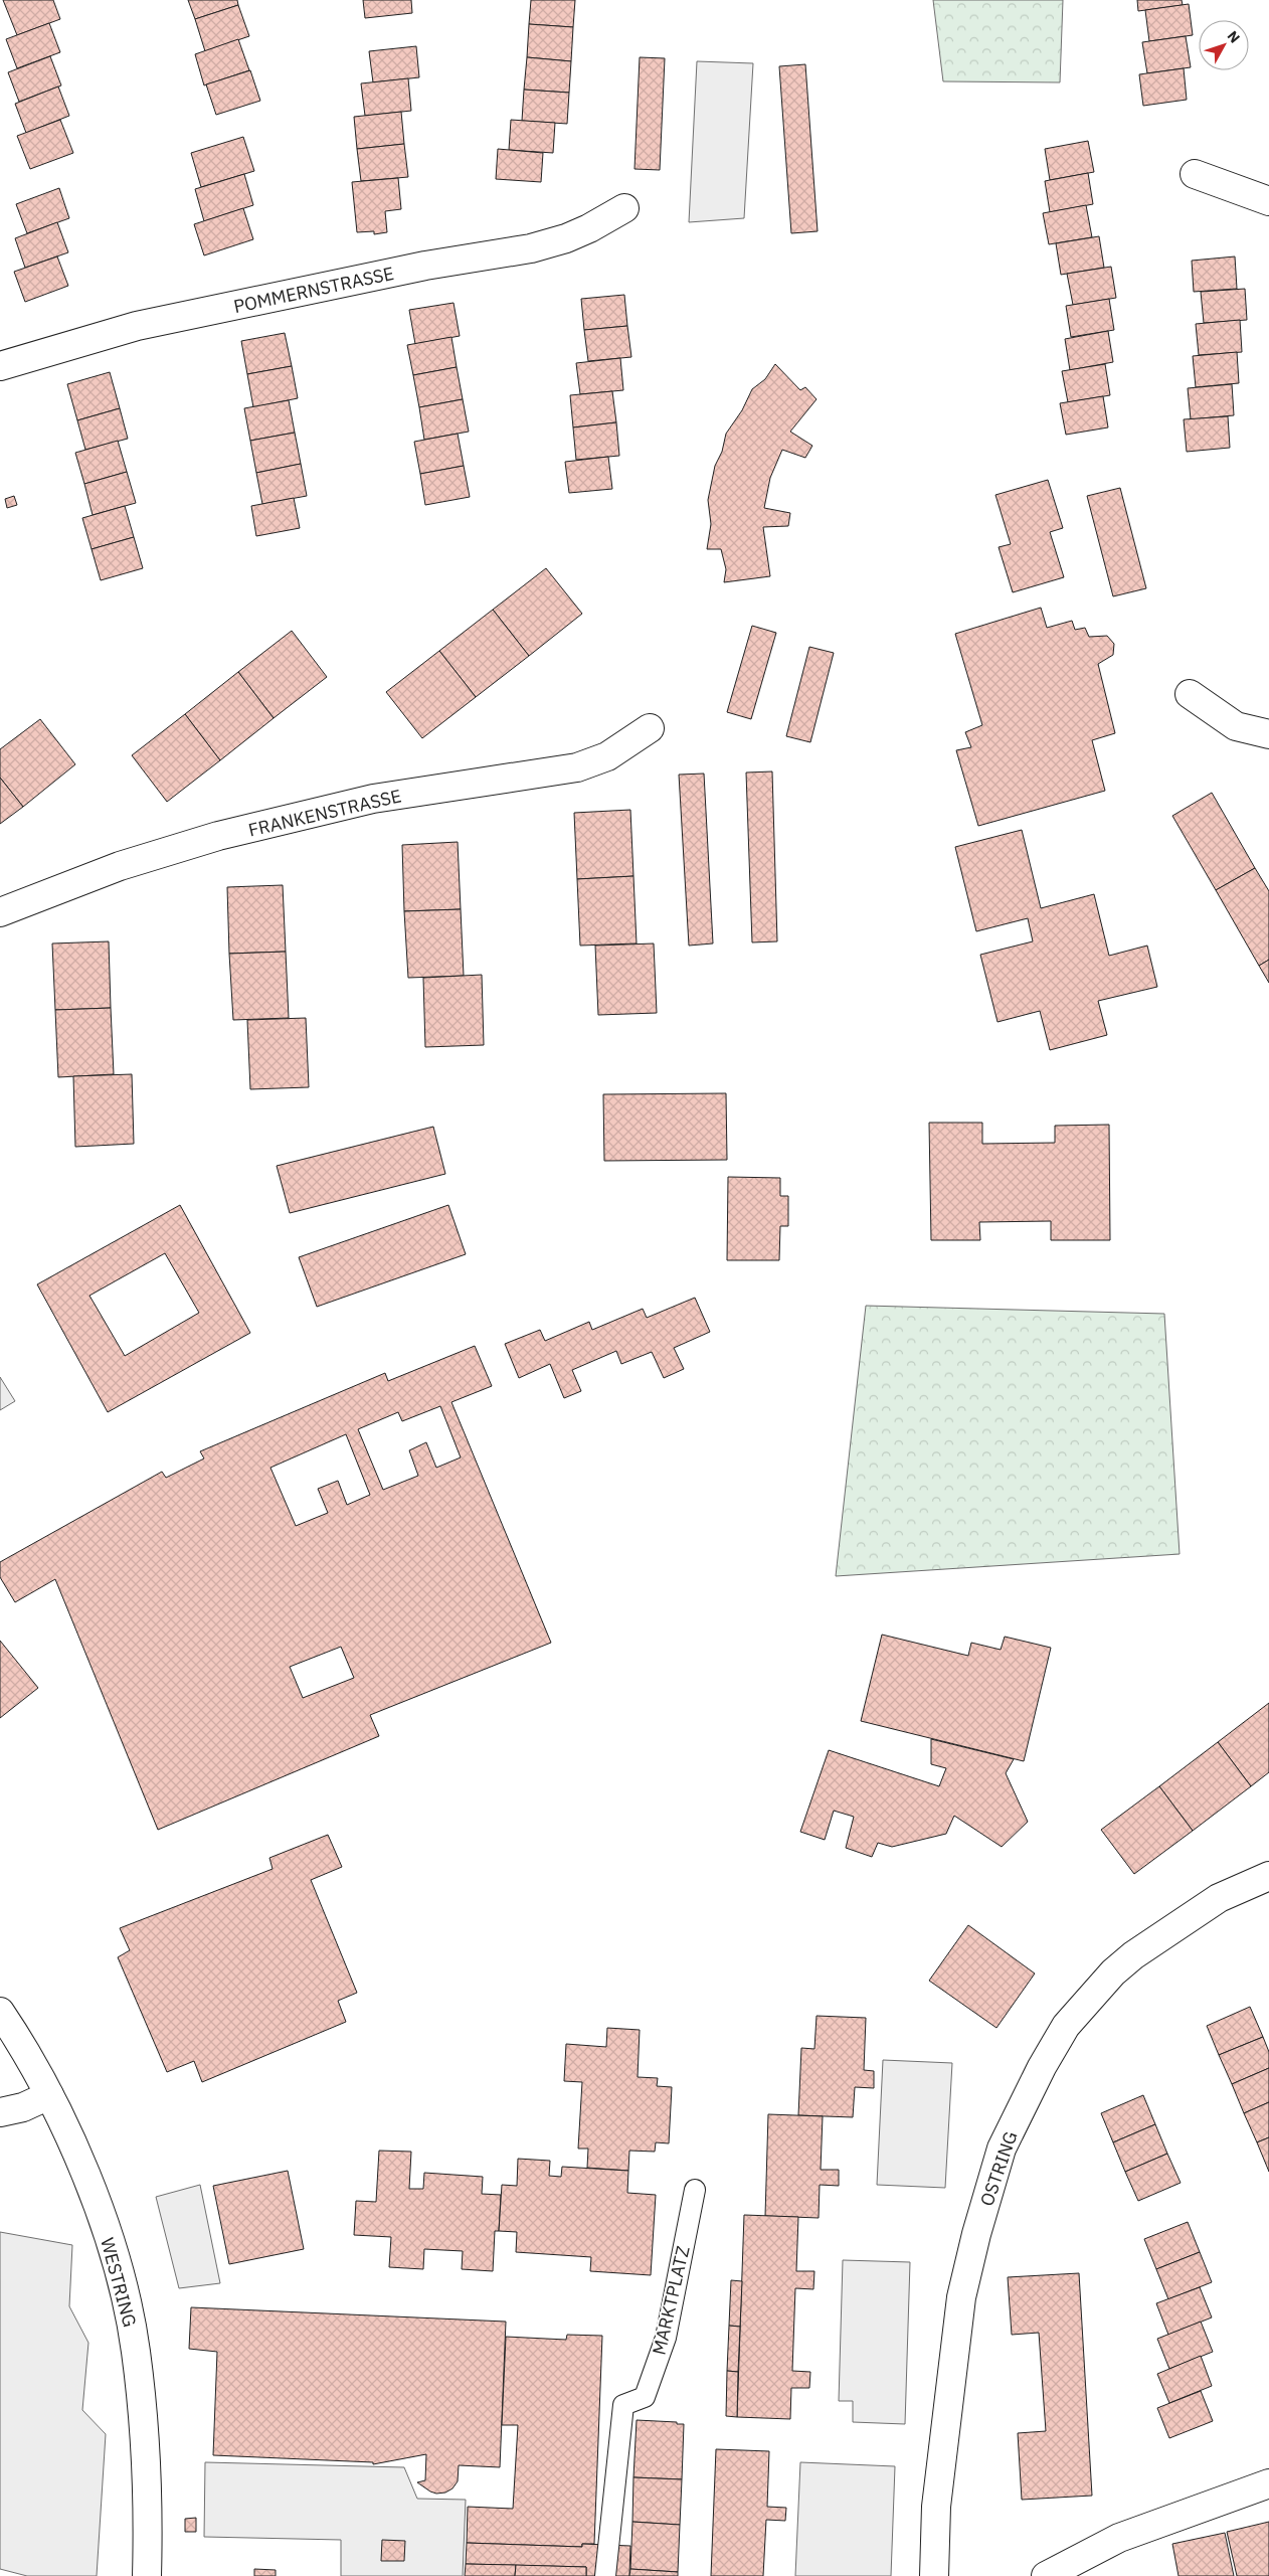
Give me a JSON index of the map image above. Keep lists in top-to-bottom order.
{
  "streets": {
    "street": [
      "POMMERNSTRASSE",
      "FRANKENSTRASSE",
      "OSTRING",
      "WESTRING",
      "MARKTPLATZ"
    ]
  },
  "north": "top right"
}
